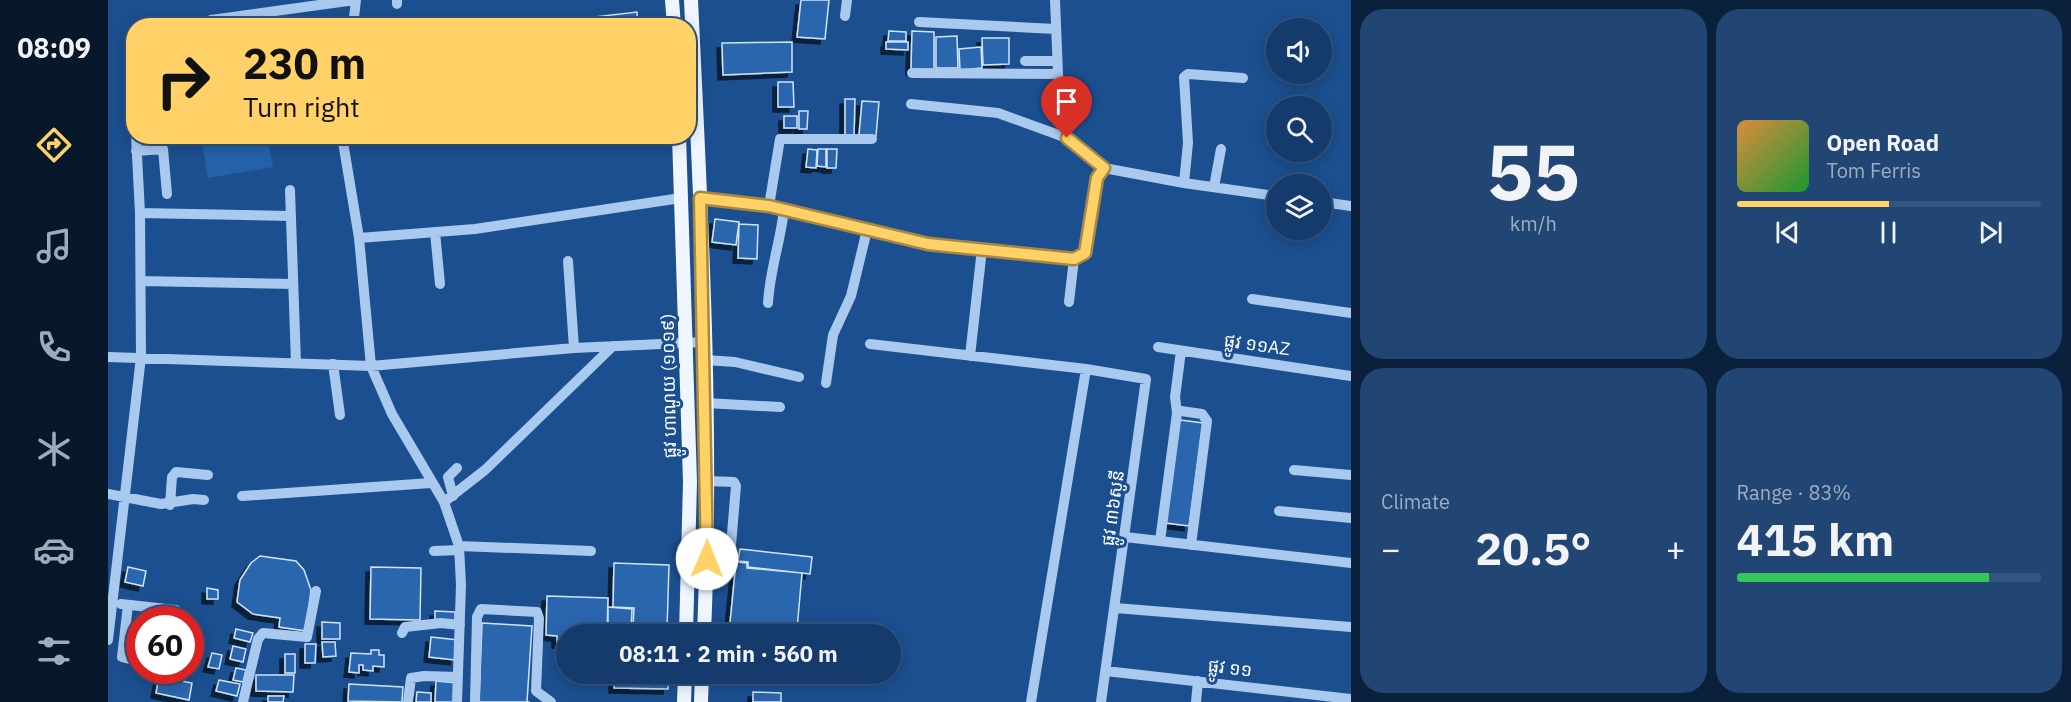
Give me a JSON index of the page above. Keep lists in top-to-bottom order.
{
  "streets": {
    "main road": ["ផ្លូវ ហាណូយ (១០១៩)"],
    "street": ["ផ្លូវ ១១AZ", "ផ្លូវ ៣៦សូនី", "ផ្លូវ ១១"]
  },
  "crossings": [
    ["ផ្លូវ ៣៦សូនី", "ផ្លូវ ១១"]
  ],
  "page": {
    "tabs": "08:09",
    "tile": [
      ["55", "km/h"],
      "Climate",
      ["Range · 83%", "415 km"]
    ],
    "turn": ["230 m", "Turn right"],
    "song": ["Open Road", "Tom Ferris"],
    "heat": ["−", "20.5°", "+"],
    "limit": "60",
    "trip": "08:11 · 2 min · 560 m"
  }
}
